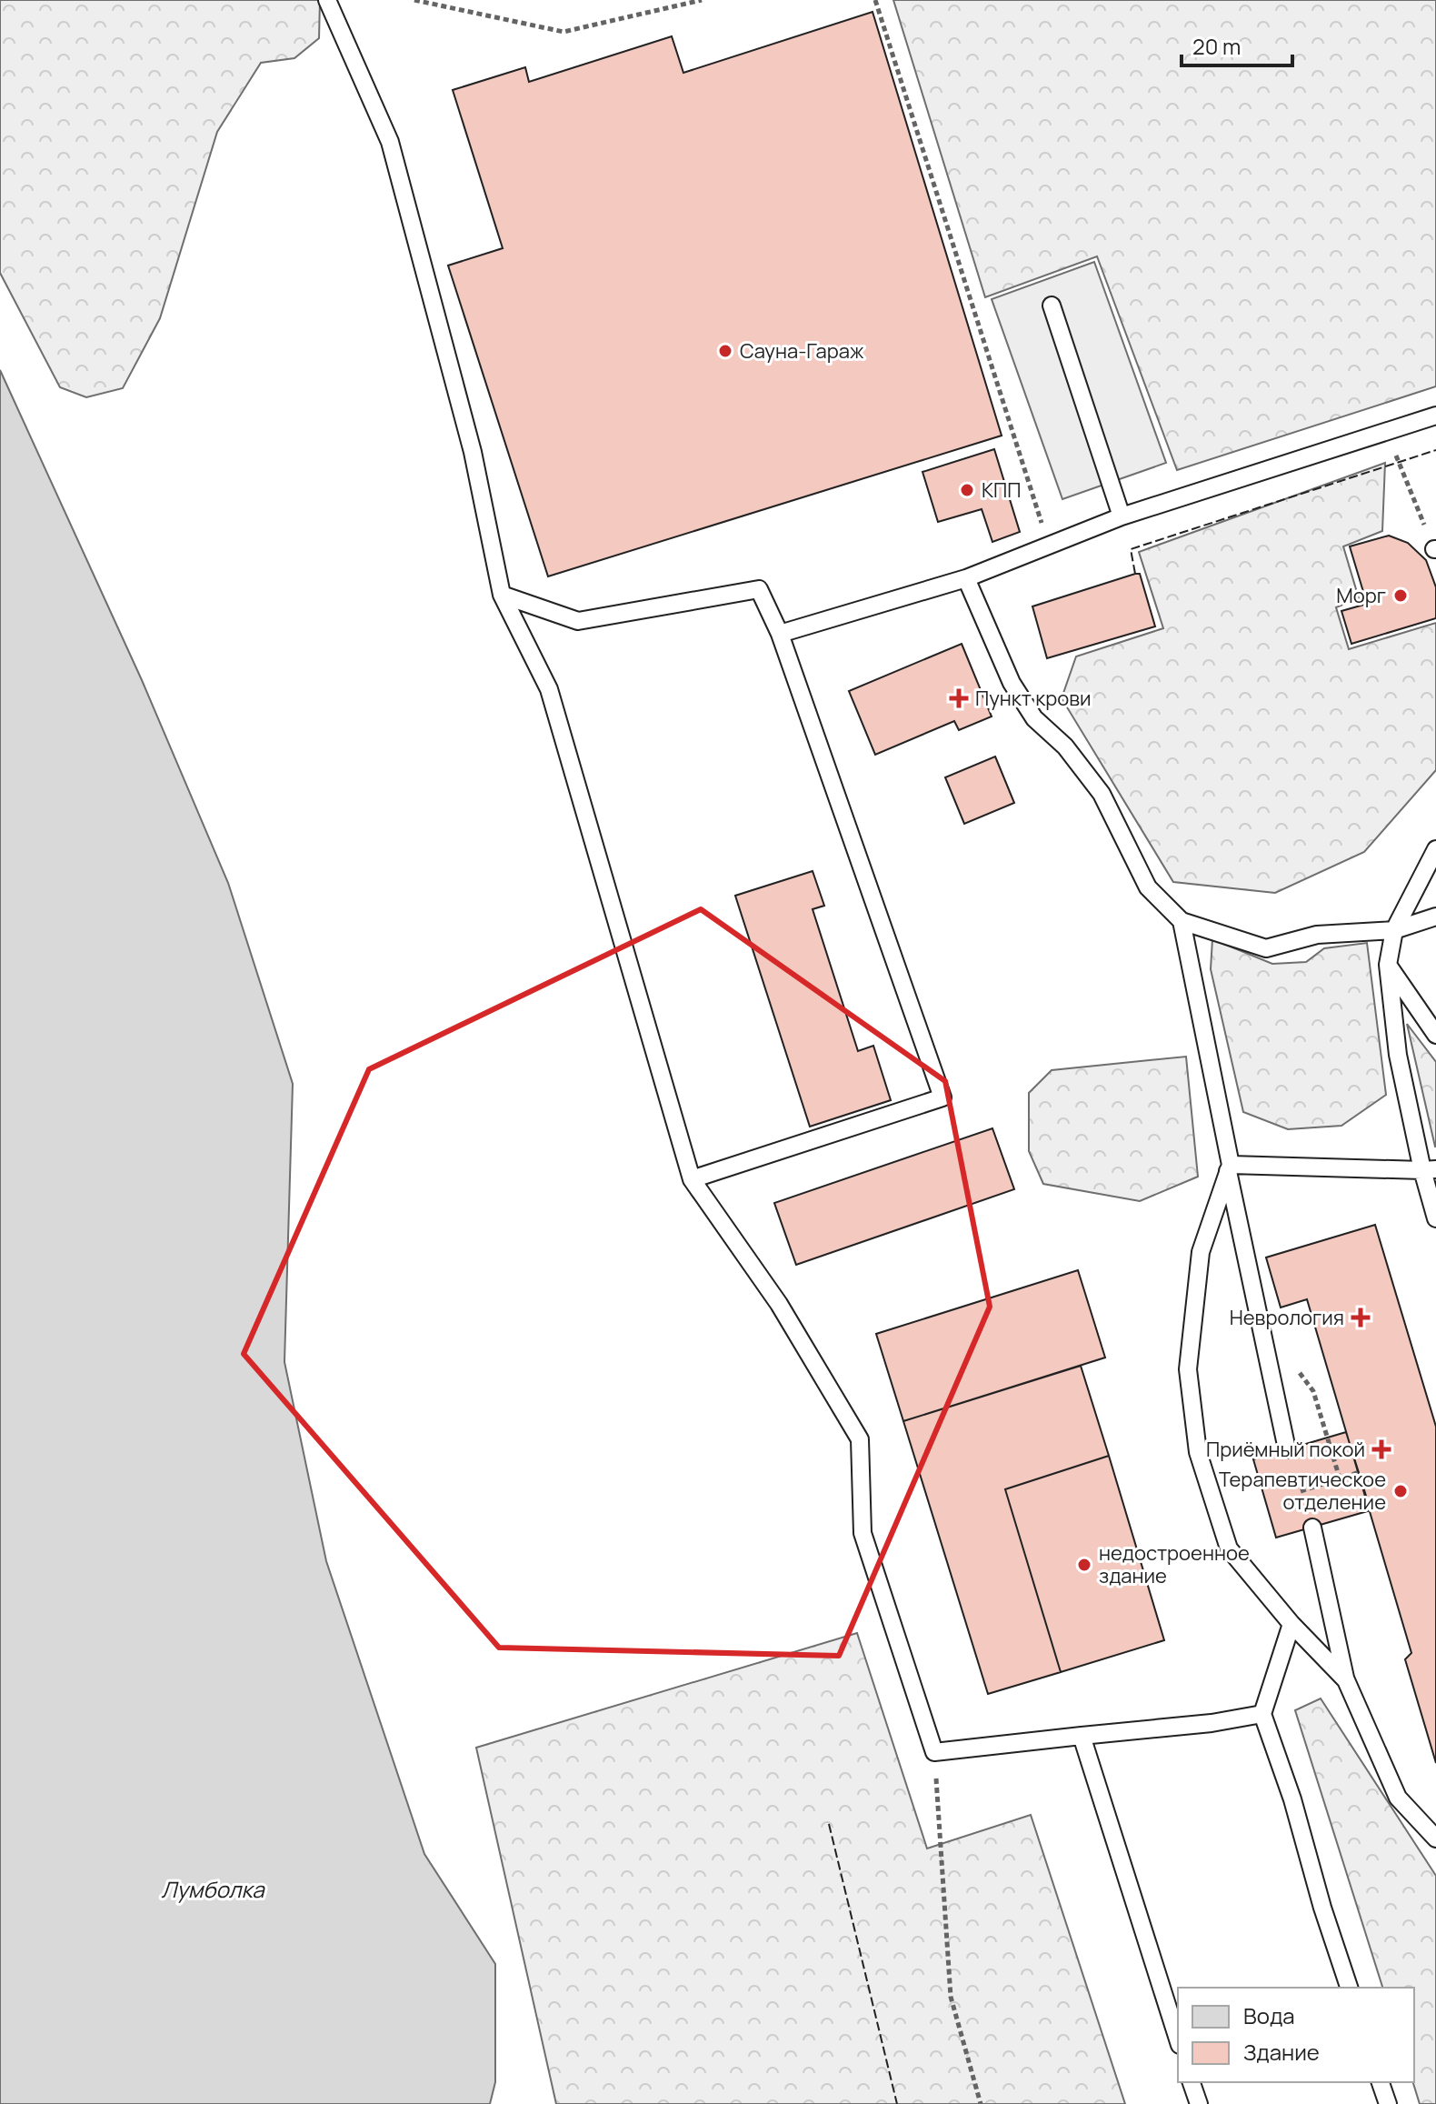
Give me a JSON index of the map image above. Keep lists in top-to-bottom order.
{
  "water": ["Лумболка"],
  "places": {
    "other": [
      "Сауна-Гараж",
      "КПП",
      "Морг",
      "Терапевтическое отделение",
      "недостроенное здание"
    ],
    "health": ["Пункт крови", "Неврология", "Приёмный покой"]
  },
  "legend": ["Вода", "Здание"],
  "scale_bar": "20 m"
}
